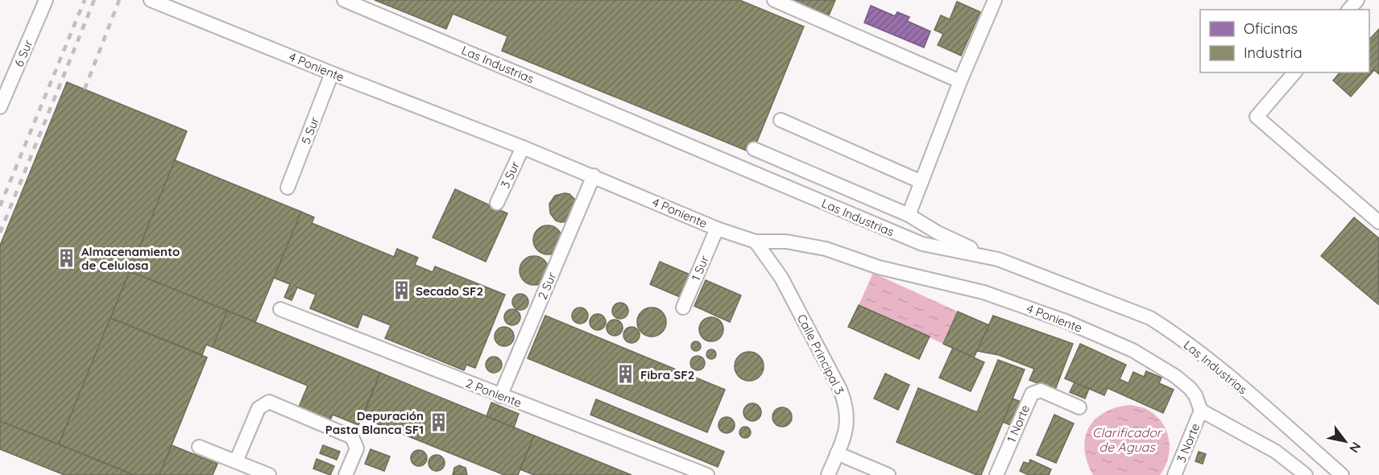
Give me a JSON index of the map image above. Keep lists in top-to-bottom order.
{
  "streets": {
    "street": [
      "6 Sur",
      "Las Industrias",
      "4 Poniente",
      "5 Sur",
      "3 Sur",
      "1 Sur",
      "2 Sur",
      "Calle Principal 3",
      "2 Poniente",
      "1 Norte",
      "3 Norte"
    ]
  },
  "crossings": [
    ["4 Poniente", "5 Sur"],
    ["4 Poniente", "3 Sur"],
    ["4 Poniente", "1 Sur"],
    ["4 Poniente", "2 Sur"],
    ["4 Poniente", "Calle Principal 3"],
    ["4 Poniente", "3 Norte"],
    ["2 Sur", "2 Poniente"]
  ],
  "water": ["Clarificador de Aguas"],
  "places": {
    "building": [
      "Almacenamiento de Celulosa",
      "Secado SF2",
      "Fibra SF2",
      "Depuración Pasta Blanca SF1"
    ]
  },
  "legend": ["Oficinas", "Industria"],
  "north": "bottom right"
}
